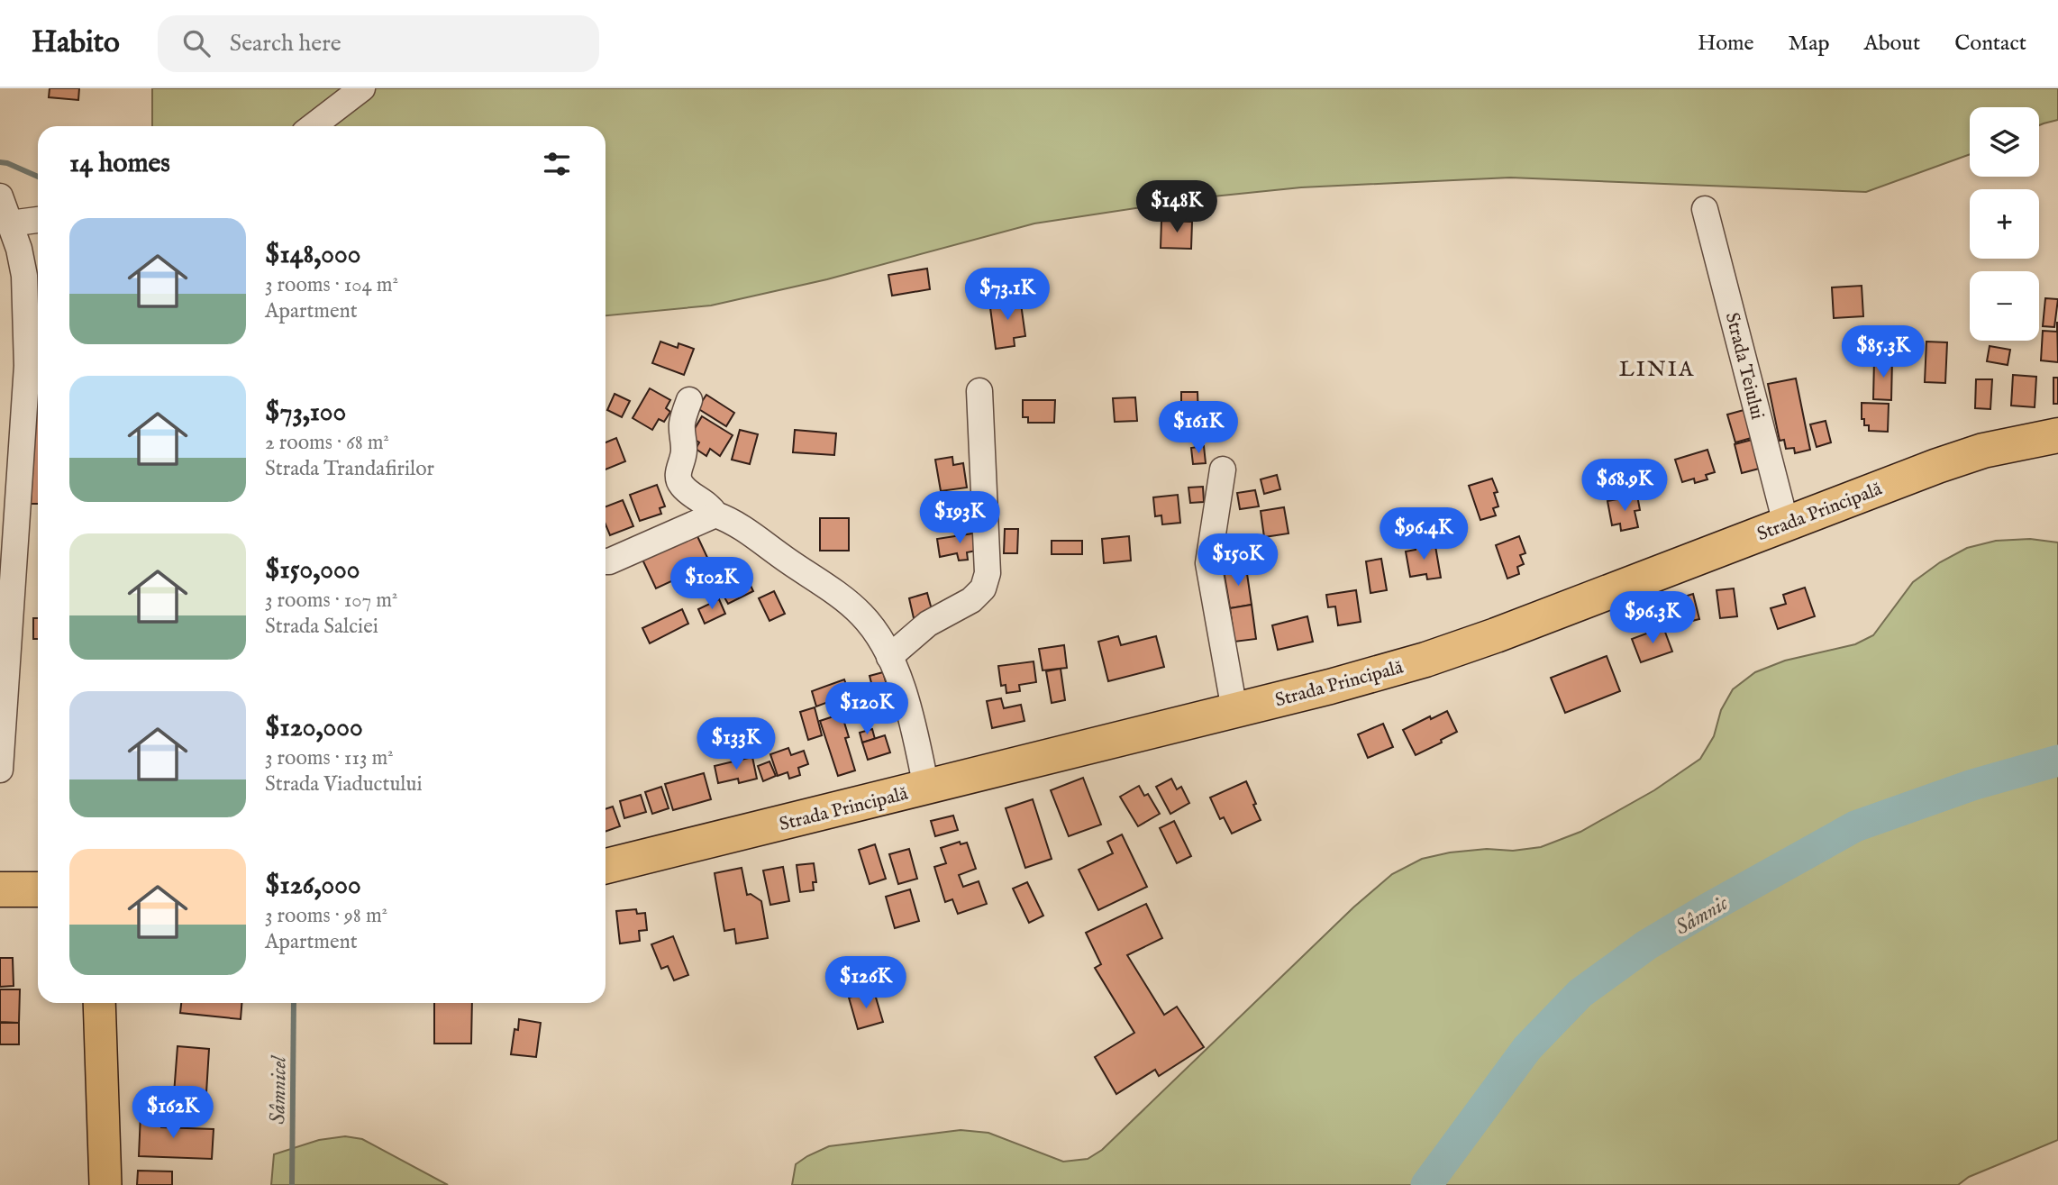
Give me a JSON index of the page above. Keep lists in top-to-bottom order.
{
  "streets": {
    "highway": ["Strada Principală"],
    "street": ["Strada Teiului"]
  },
  "crossings": [
    ["Strada Teiului", "Strada Principală"]
  ],
  "districts": ["LINIA"],
  "water": ["Sâmnic", "Sâmnicel"],
  "page": {
    "header": "Habito",
    "search": "Search here",
    "nav": [
      "Home",
      "Map",
      "About",
      "Contact"
    ],
    "map_buttons": ["+", "−"],
    "heading": "14 homes",
    "price": [
      "$148K",
      "$73.1K",
      "$85.3K",
      "$161K",
      "$68.9K",
      "$193K",
      "$96.4K",
      "$150K",
      "$102K",
      "$96.3K",
      "$120K",
      "$133K",
      "$126K",
      "$162K"
    ],
    "list": [
      {
        "name": "$148,000",
        "note": "3 rooms · 104 m² · Apartment"
      },
      {
        "name": "$73,100",
        "note": "2 rooms · 68 m² · Strada Trandafirilor"
      },
      {
        "name": "$150,000",
        "note": "3 rooms · 107 m² · Strada Salciei"
      },
      {
        "name": "$120,000",
        "note": "3 rooms · 113 m² · Strada Viaductului"
      },
      {
        "name": "$126,000",
        "note": "3 rooms · 98 m² · Apartment"
      }
    ]
  }
}
